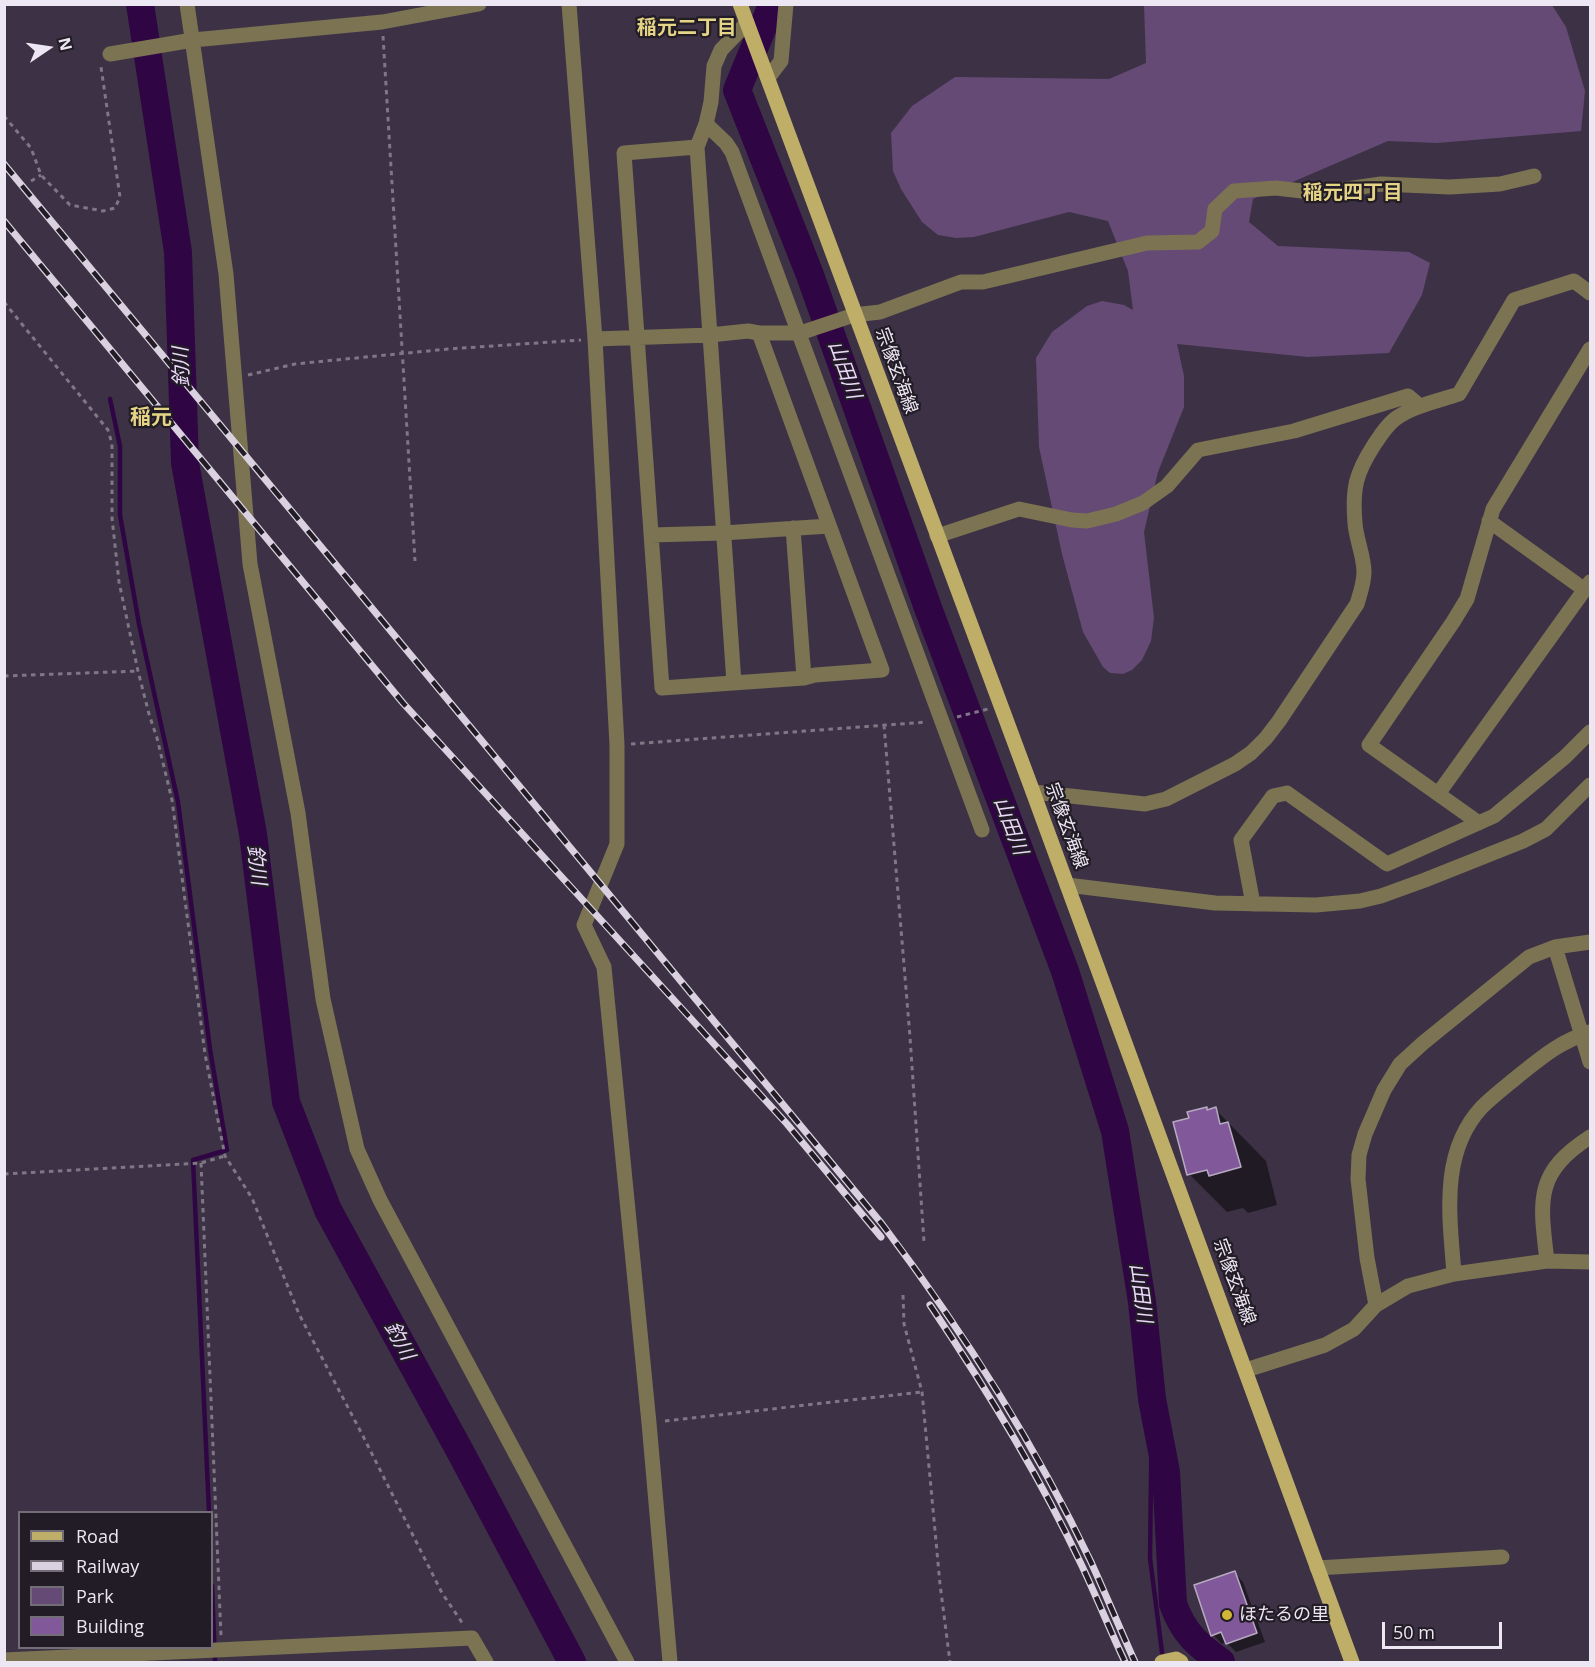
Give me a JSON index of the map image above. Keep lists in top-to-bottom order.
{
  "streets": {
    "main road": ["宗像玄海線"]
  },
  "districts": ["稲元二丁目", "稲元四丁目", "稲元"],
  "water": ["釣川", "山田川"],
  "places": ["ほたるの里"],
  "legend": [
    "Road",
    "Railway",
    "Park",
    "Building"
  ],
  "scale_bar": "50 m",
  "north": "right"
}
